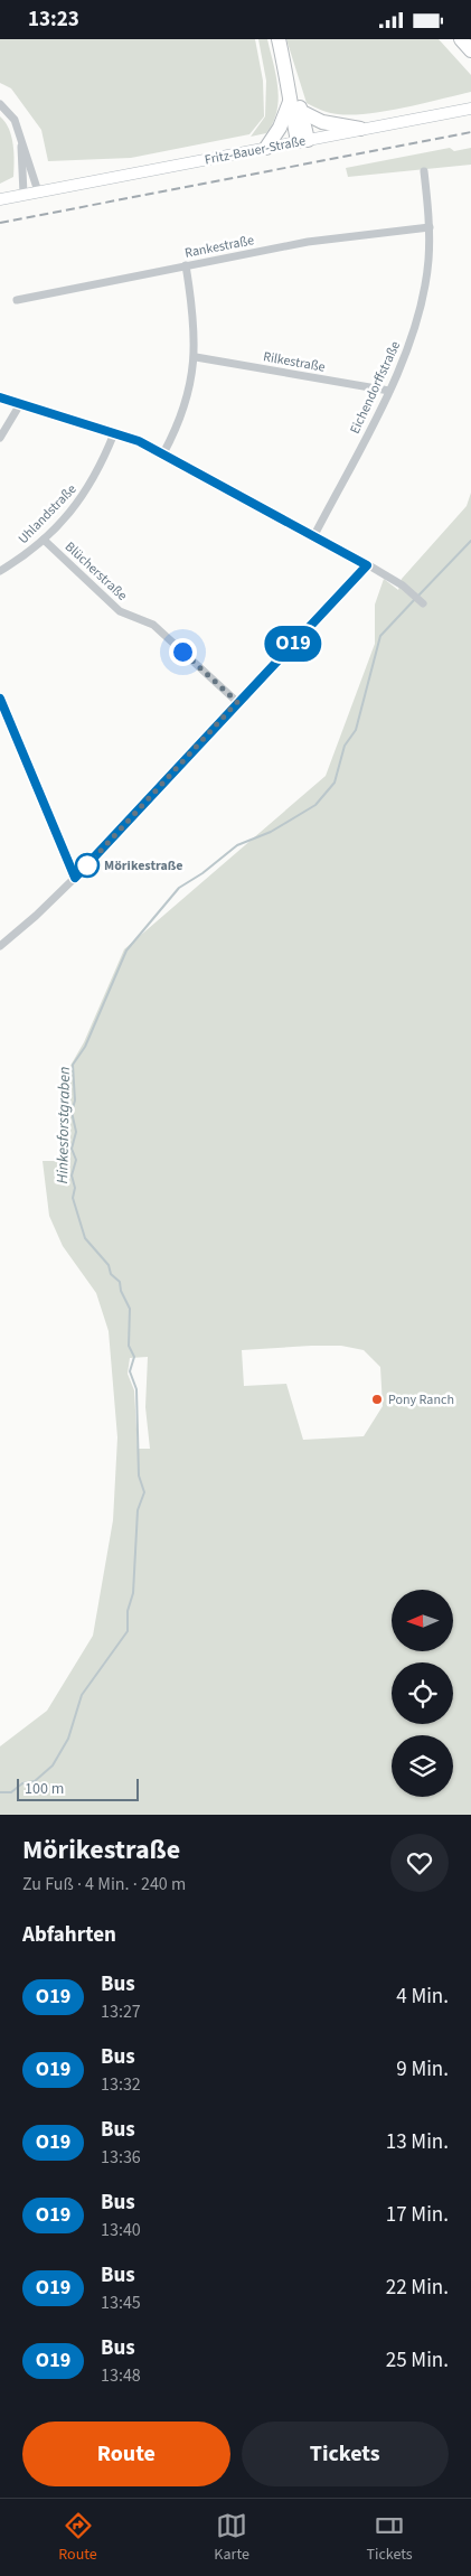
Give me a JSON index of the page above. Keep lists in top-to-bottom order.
{
  "streets": {
    "main road": ["Fritz-Bauer-Straße"],
    "street": [
      "Rankestraße",
      "Rilkestraße",
      "Eichendorffstraße",
      "Uhlandstraße",
      "Blücherstraße"
    ]
  },
  "crossings": [
    ["Rankestraße", "Eichendorffstraße"],
    ["Rilkestraße", "Eichendorffstraße"],
    ["Uhlandstraße", "Blücherstraße"]
  ],
  "water": ["Hinkesforstgraben"],
  "places": ["Mörikestraße", "Pony Ranch"],
  "lines": ["bus line O19"],
  "scale_bar": "100 m",
  "north": "left",
  "page": {
    "status": "13:23",
    "on_map": "O19",
    "scale": "100 m",
    "heading": [
      ["Mörikestraße", "Zu Fuß · 4 Min. · 240 m"],
      "Abfahrten"
    ],
    "list": [
      {
        "mark": "O19",
        "name": "Bus",
        "note": "13:27",
        "value": "4 Min."
      },
      {
        "mark": "O19",
        "name": "Bus",
        "note": "13:32",
        "value": "9 Min."
      },
      {
        "mark": "O19",
        "name": "Bus",
        "note": "13:36",
        "value": "13 Min."
      },
      {
        "mark": "O19",
        "name": "Bus",
        "note": "13:40",
        "value": "17 Min."
      },
      {
        "mark": "O19",
        "name": "Bus",
        "note": "13:45",
        "value": "22 Min."
      },
      {
        "mark": "O19",
        "name": "Bus",
        "note": "13:48",
        "value": "25 Min."
      }
    ],
    "buttons": ["Route", "Tickets"],
    "tabs": ["Route", "Karte", "Tickets"]
  }
}
